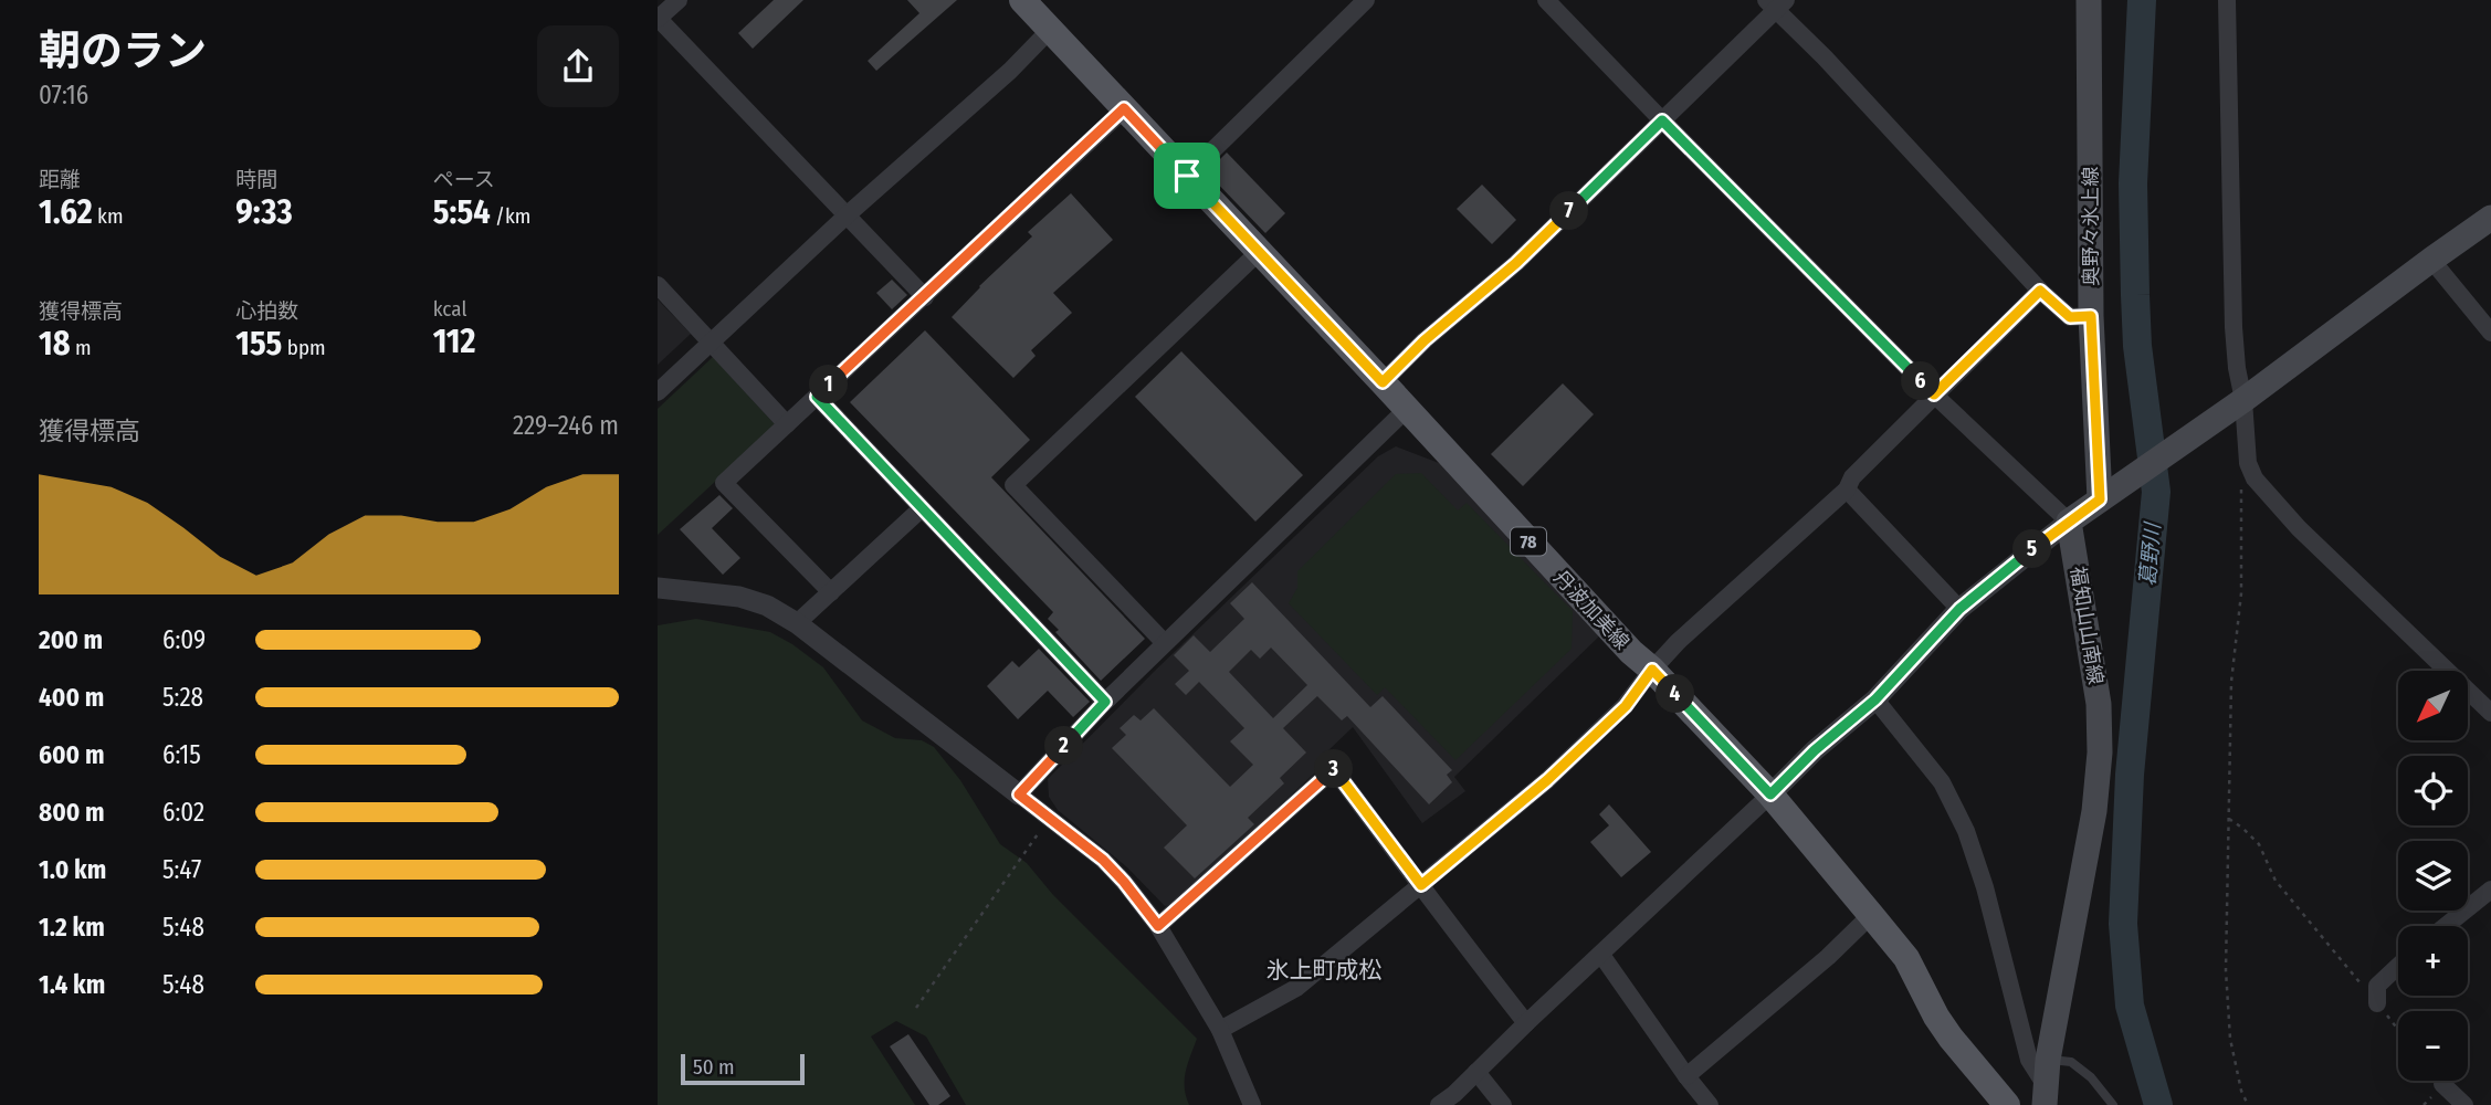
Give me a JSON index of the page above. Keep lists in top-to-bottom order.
{
  "streets": {
    "main road": [
      "奥野々氷上線",
      "78",
      "丹波加美線",
      "福知山山南線"
    ]
  },
  "districts": ["氷上町成松"],
  "water": ["葛野川"],
  "scale_bar": "50 m",
  "north": "bottom left",
  "page": {
    "heading": ["朝のラン", "07:16"],
    "stats": [
      ["距離", "1.62 km"],
      ["時間", "9:33"],
      ["ペース", "5:54 /km"],
      ["獲得標高", "18 m"],
      ["心拍数", "155 bpm"],
      ["kcal", "112"]
    ],
    "pins": [
      "7",
      "6",
      "1",
      "5",
      "4",
      "2",
      "3"
    ],
    "chart": ["獲得標高", "229–246 m"],
    "list": [
      {
        "name": "200 m",
        "note": "6:09"
      },
      {
        "name": "400 m",
        "note": "5:28"
      },
      {
        "name": "600 m",
        "note": "6:15"
      },
      {
        "name": "800 m",
        "note": "6:02"
      },
      {
        "name": "1.0 km",
        "note": "5:47"
      },
      {
        "name": "1.2 km",
        "note": "5:48"
      },
      {
        "name": "1.4 km",
        "note": "5:48"
      }
    ],
    "map_buttons": ["+", "−"],
    "scale": "50 m"
  }
}
